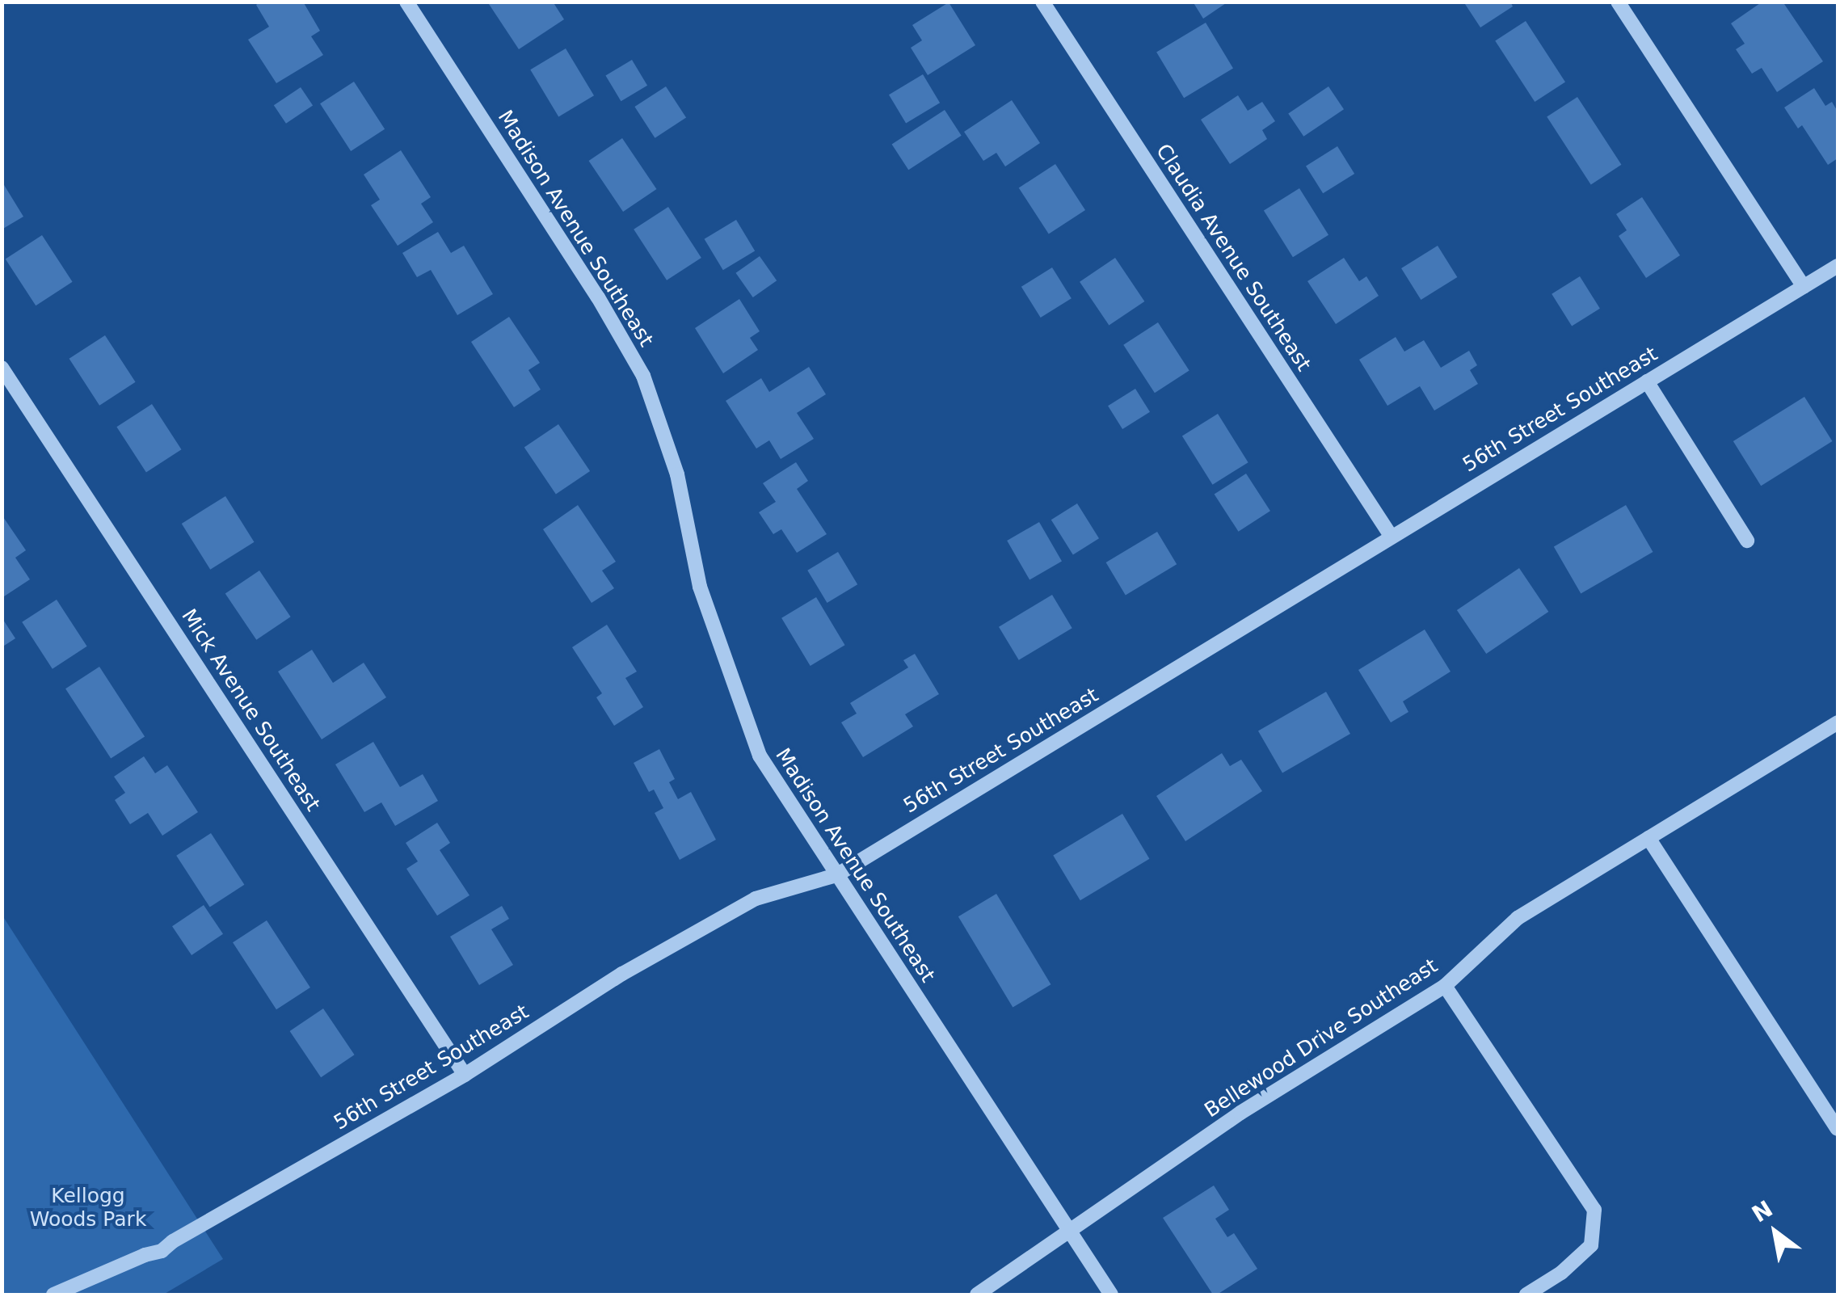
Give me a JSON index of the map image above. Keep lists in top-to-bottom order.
{
  "streets": {
    "street": [
      "Madison Avenue Southeast",
      "Claudia Avenue Southeast",
      "56th Street Southeast",
      "Mick Avenue Southeast",
      "Bellewood Drive Southeast"
    ]
  },
  "crossings": [
    ["Madison Avenue Southeast", "56th Street Southeast"],
    ["Madison Avenue Southeast", "Bellewood Drive Southeast"],
    ["Claudia Avenue Southeast", "56th Street Southeast"],
    ["56th Street Southeast", "Mick Avenue Southeast"]
  ],
  "parks": ["Kellogg Woods Park"],
  "north": "top left"
}
